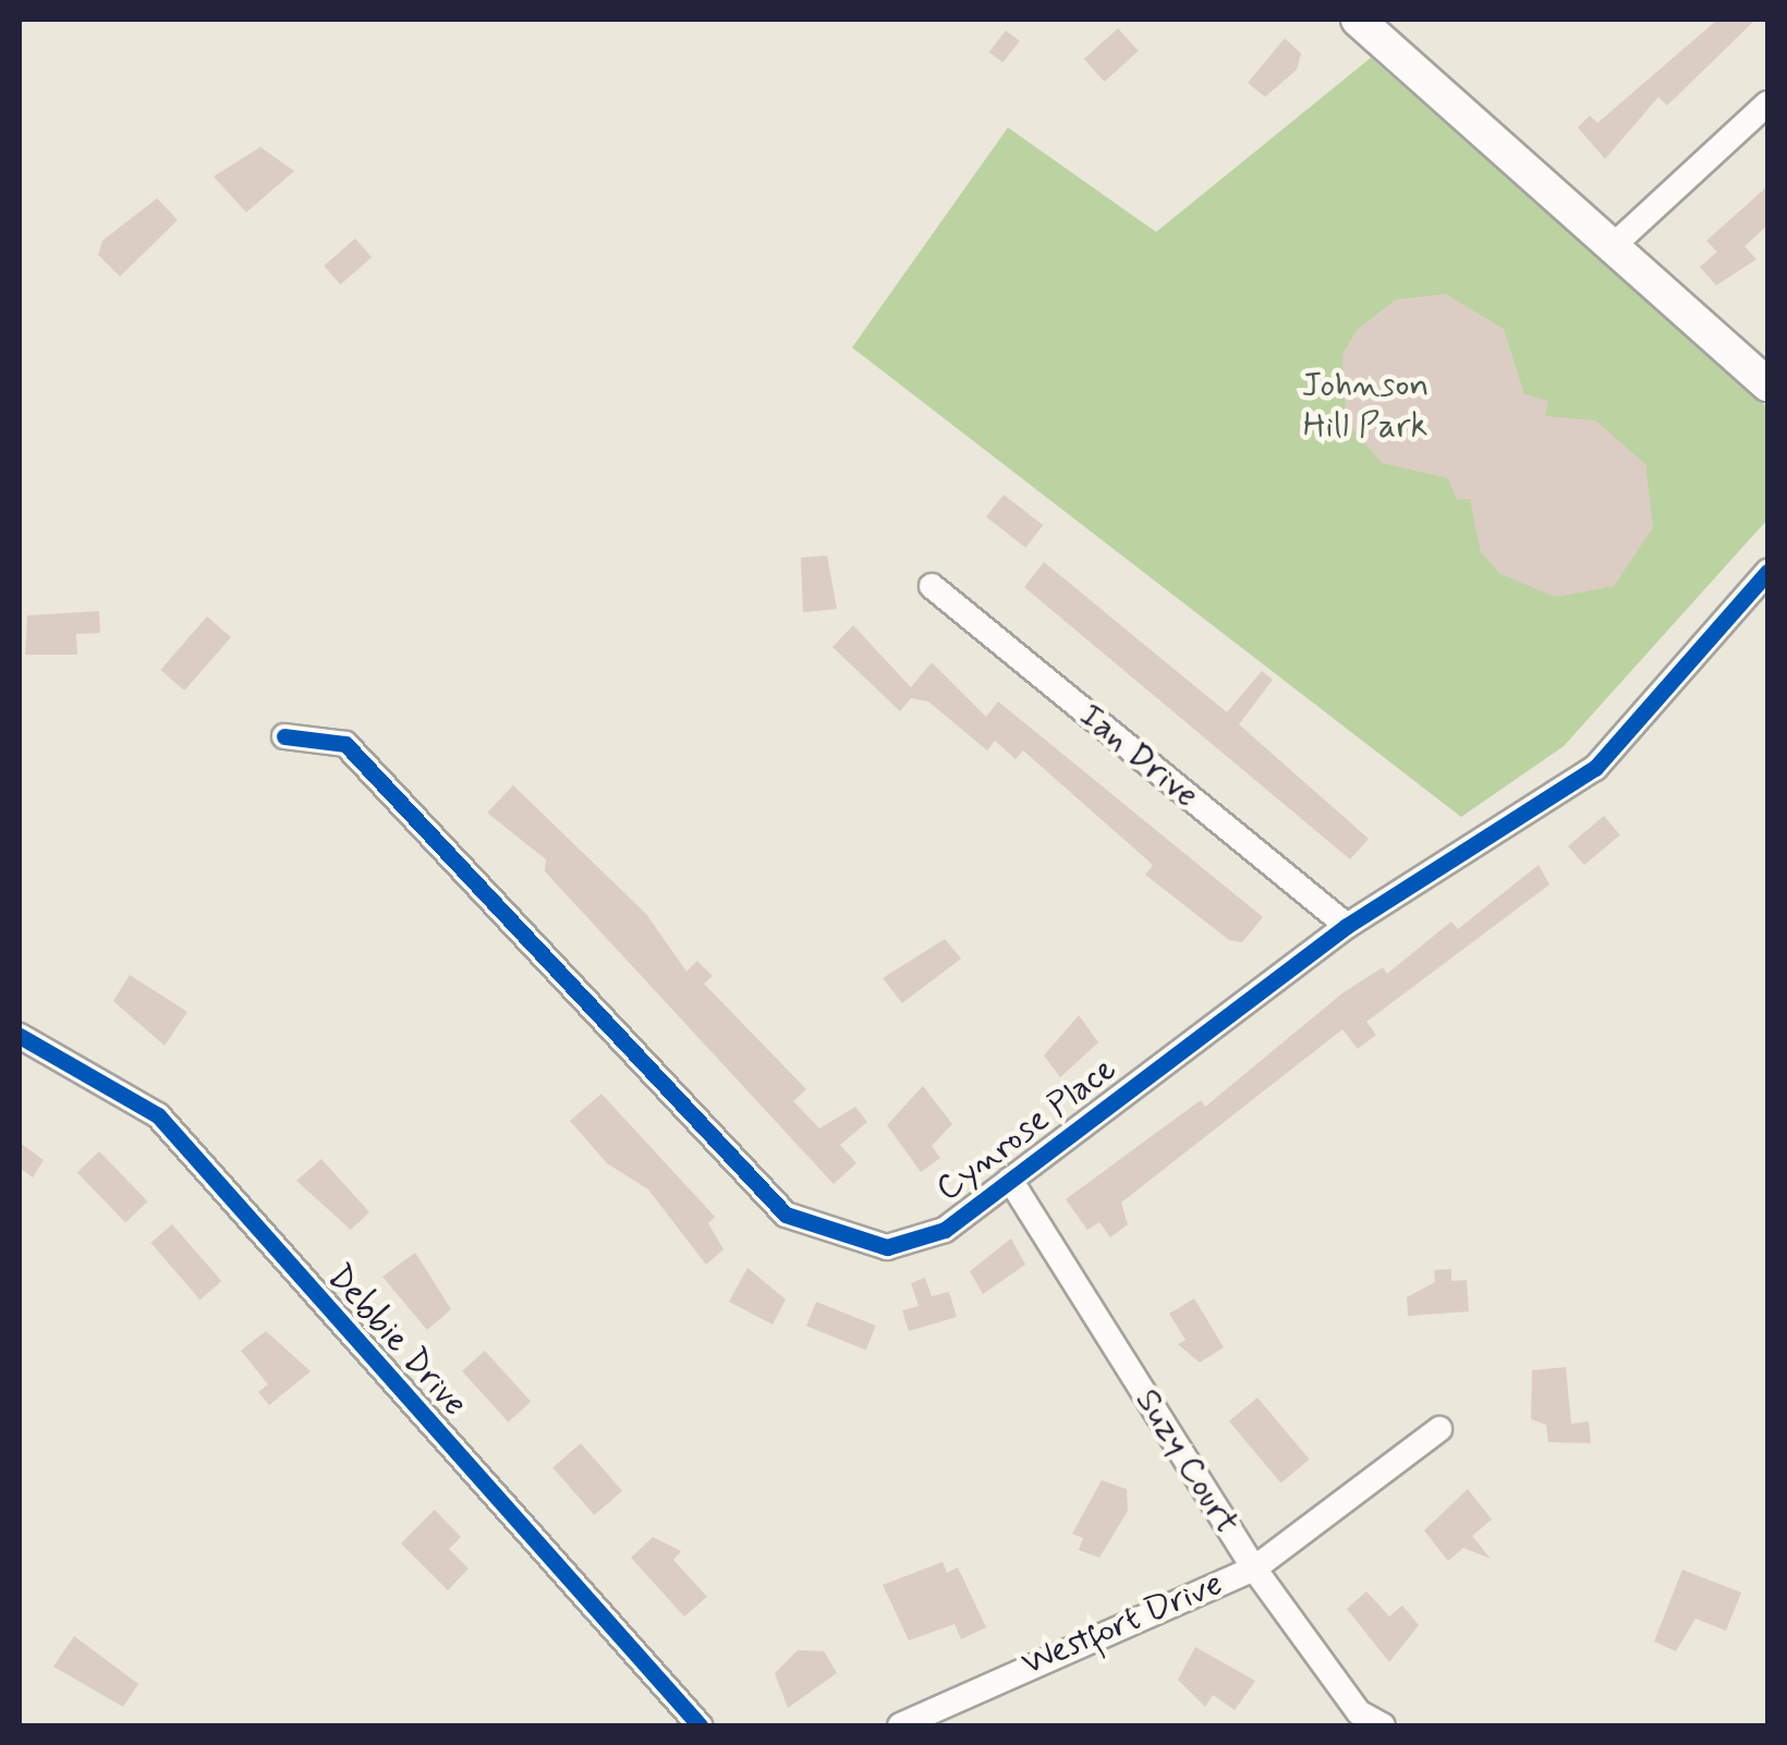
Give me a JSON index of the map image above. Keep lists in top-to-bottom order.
{
  "streets": {
    "street": [
      "Ian Drive",
      "Cynrose Place",
      "Debbie Drive",
      "Suzy Court",
      "Westfort Drive"
    ]
  },
  "crossings": [
    ["Ian Drive", "Cynrose Place"],
    ["Cynrose Place", "Suzy Court"],
    ["Suzy Court", "Westfort Drive"]
  ],
  "parks": ["Johnson Hill Park"]
}
